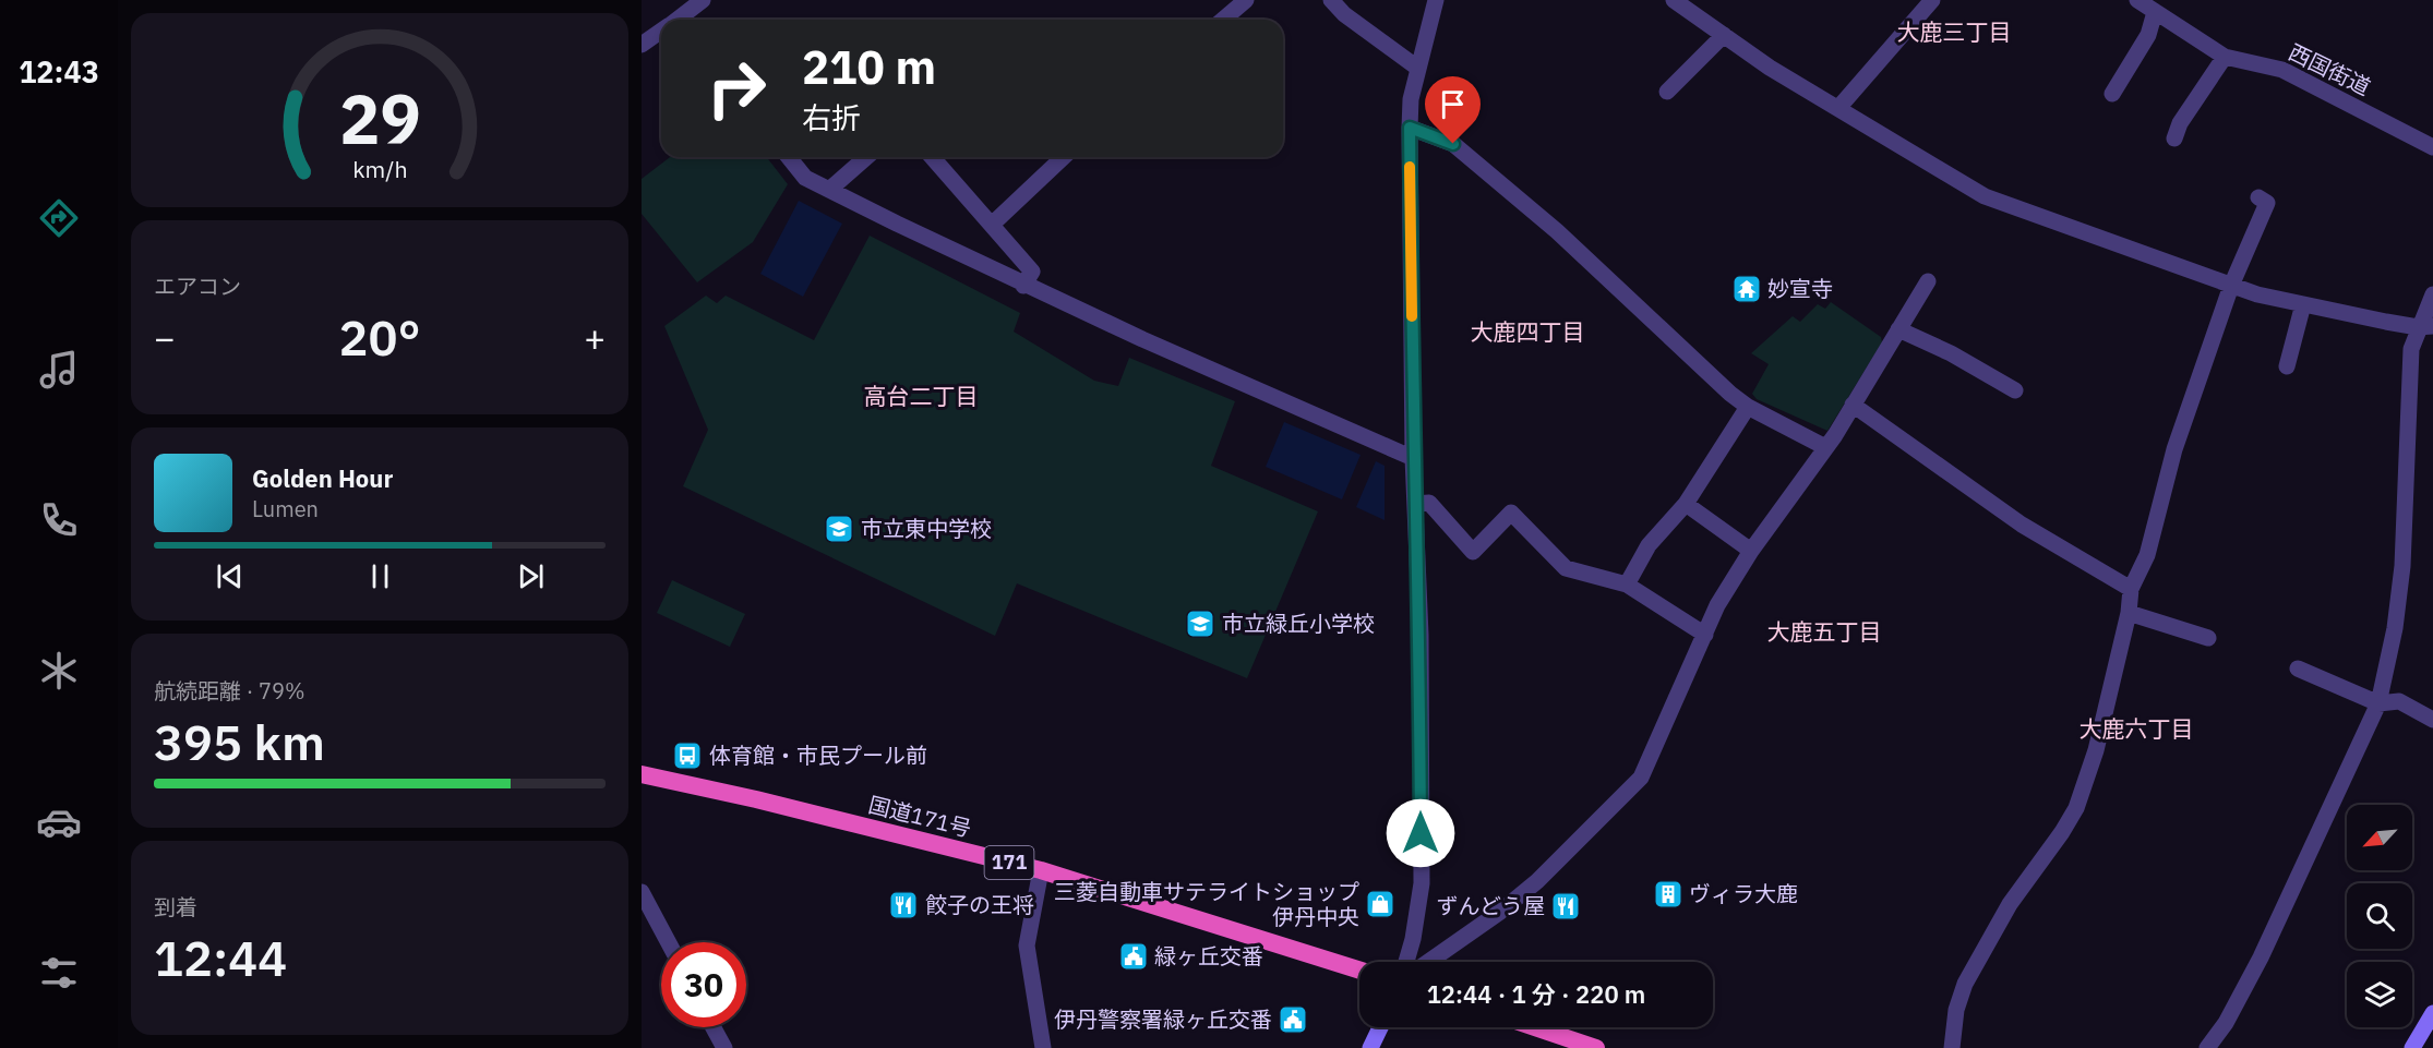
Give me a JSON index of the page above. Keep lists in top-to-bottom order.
{
  "streets": {
    "highway": ["国道171号", "171"],
    "street": ["西国街道"]
  },
  "districts": [
    "大鹿三丁目",
    "大鹿四丁目",
    "高台二丁目",
    "大鹿五丁目",
    "大鹿六丁目"
  ],
  "places": {
    "temple": ["妙宣寺"],
    "school or university": ["市立東中学校", "市立緑丘小学校"],
    "bus stop": ["体育館・市民プール前"],
    "building": ["ヴィラ大鹿"],
    "shop": ["三菱自動車サテライトショップ 伊丹中央"],
    "restaurant": ["餃子の王将", "ずんどう屋"],
    "public building": ["緑ヶ丘交番", "伊丹警察署緑ヶ丘交番"]
  },
  "north": "bottom left",
  "page": {
    "tabs": "12:43",
    "turn": ["210 m", "右折"],
    "tile": [
      "エアコン",
      ["航続距離 · 79%", "395 km"],
      ["到着", "12:44"]
    ],
    "heat": ["−", "20°", "+"],
    "song": ["Golden Hour", "Lumen"],
    "limit": "30",
    "trip": "12:44 · 1 分 · 220 m",
    "gauge": ["29", "km/h"]
  }
}
